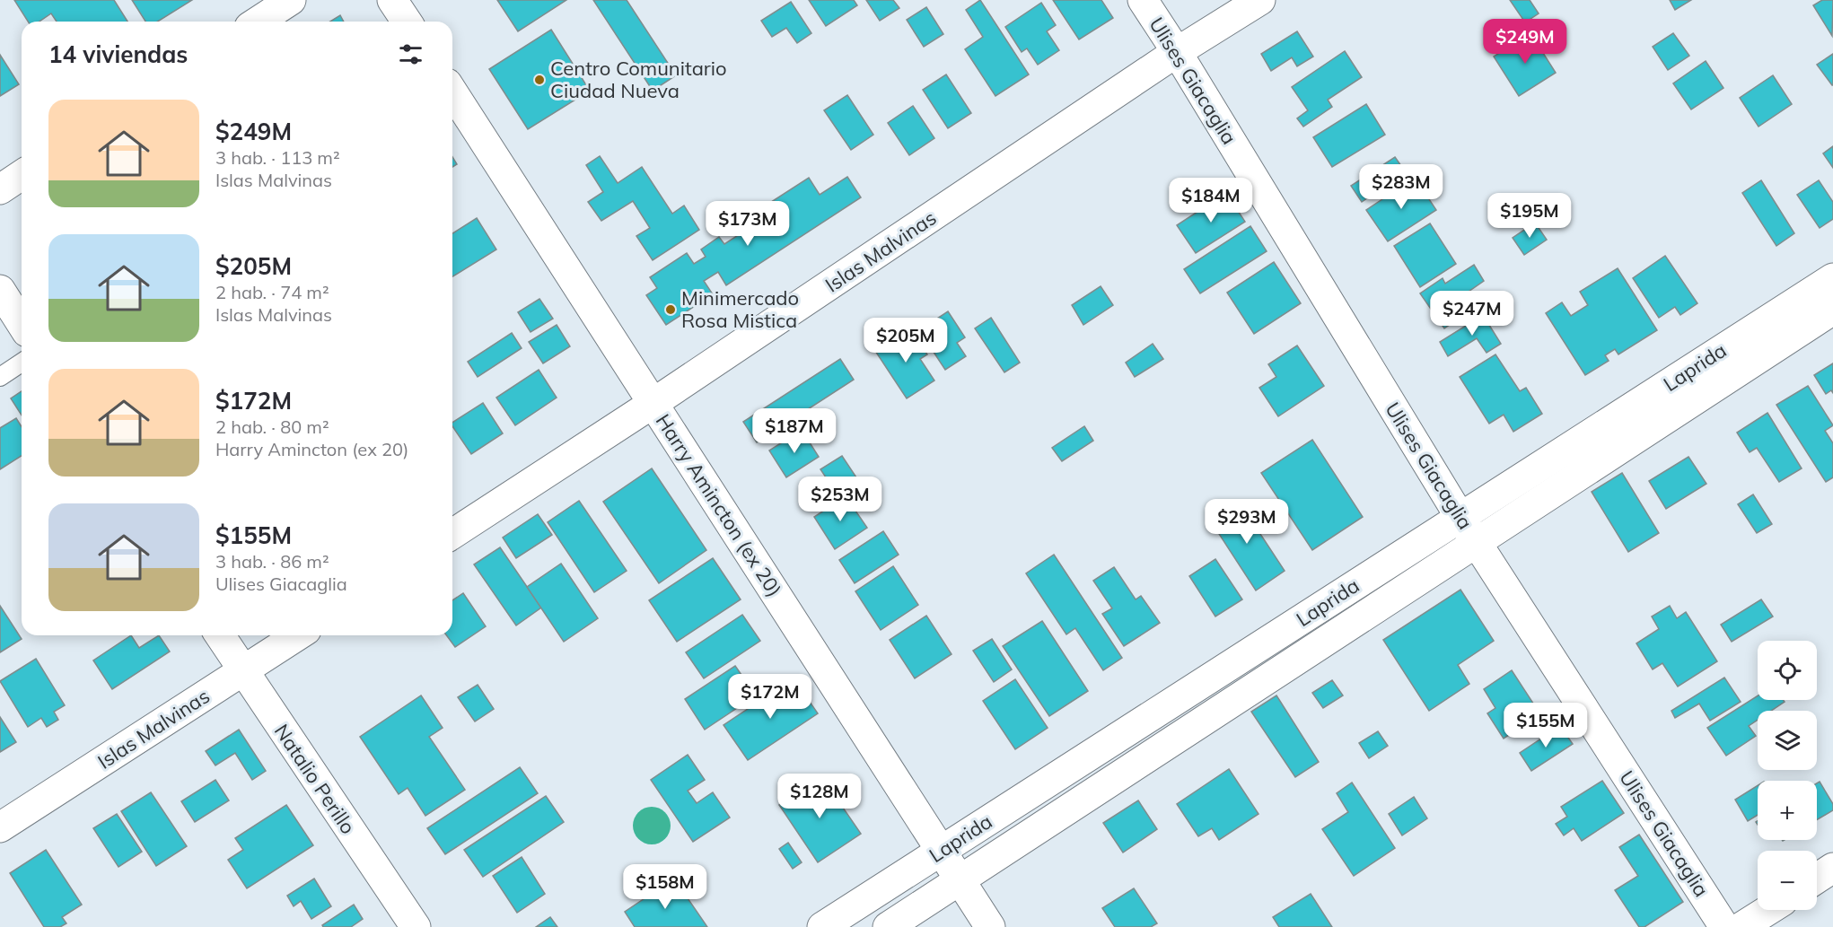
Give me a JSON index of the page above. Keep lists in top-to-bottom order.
{
  "streets": {
    "street": [
      "Ulises Giacaglia",
      "Islas Malvinas",
      "Laprida",
      "Harry Amincton (ex 20)",
      "Natalio Perillo"
    ]
  },
  "crossings": [
    ["Ulises Giacaglia", "Islas Malvinas"],
    ["Ulises Giacaglia", "Laprida"],
    ["Islas Malvinas", "Harry Amincton (ex 20)"],
    ["Islas Malvinas", "Natalio Perillo"],
    ["Laprida", "Harry Amincton (ex 20)"]
  ],
  "places": ["Centro Comunitario Ciudad Nueva", "Minimercado Rosa Mistica"],
  "page": {
    "price": [
      "$249M",
      "$283M",
      "$184M",
      "$195M",
      "$173M",
      "$247M",
      "$205M",
      "$187M",
      "$253M",
      "$293M",
      "$172M",
      "$155M",
      "$128M",
      "$158M"
    ],
    "heading": "14 viviendas",
    "list": [
      {
        "name": "$249M",
        "note": "3 hab. · 113 m² · Islas Malvinas"
      },
      {
        "name": "$205M",
        "note": "2 hab. · 74 m² · Islas Malvinas"
      },
      {
        "name": "$172M",
        "note": "2 hab. · 80 m² · Harry Amincton (ex 20)"
      },
      {
        "name": "$155M",
        "note": "3 hab. · 86 m² · Ulises Giacaglia"
      }
    ],
    "map_buttons": ["+", "−"]
  }
}
